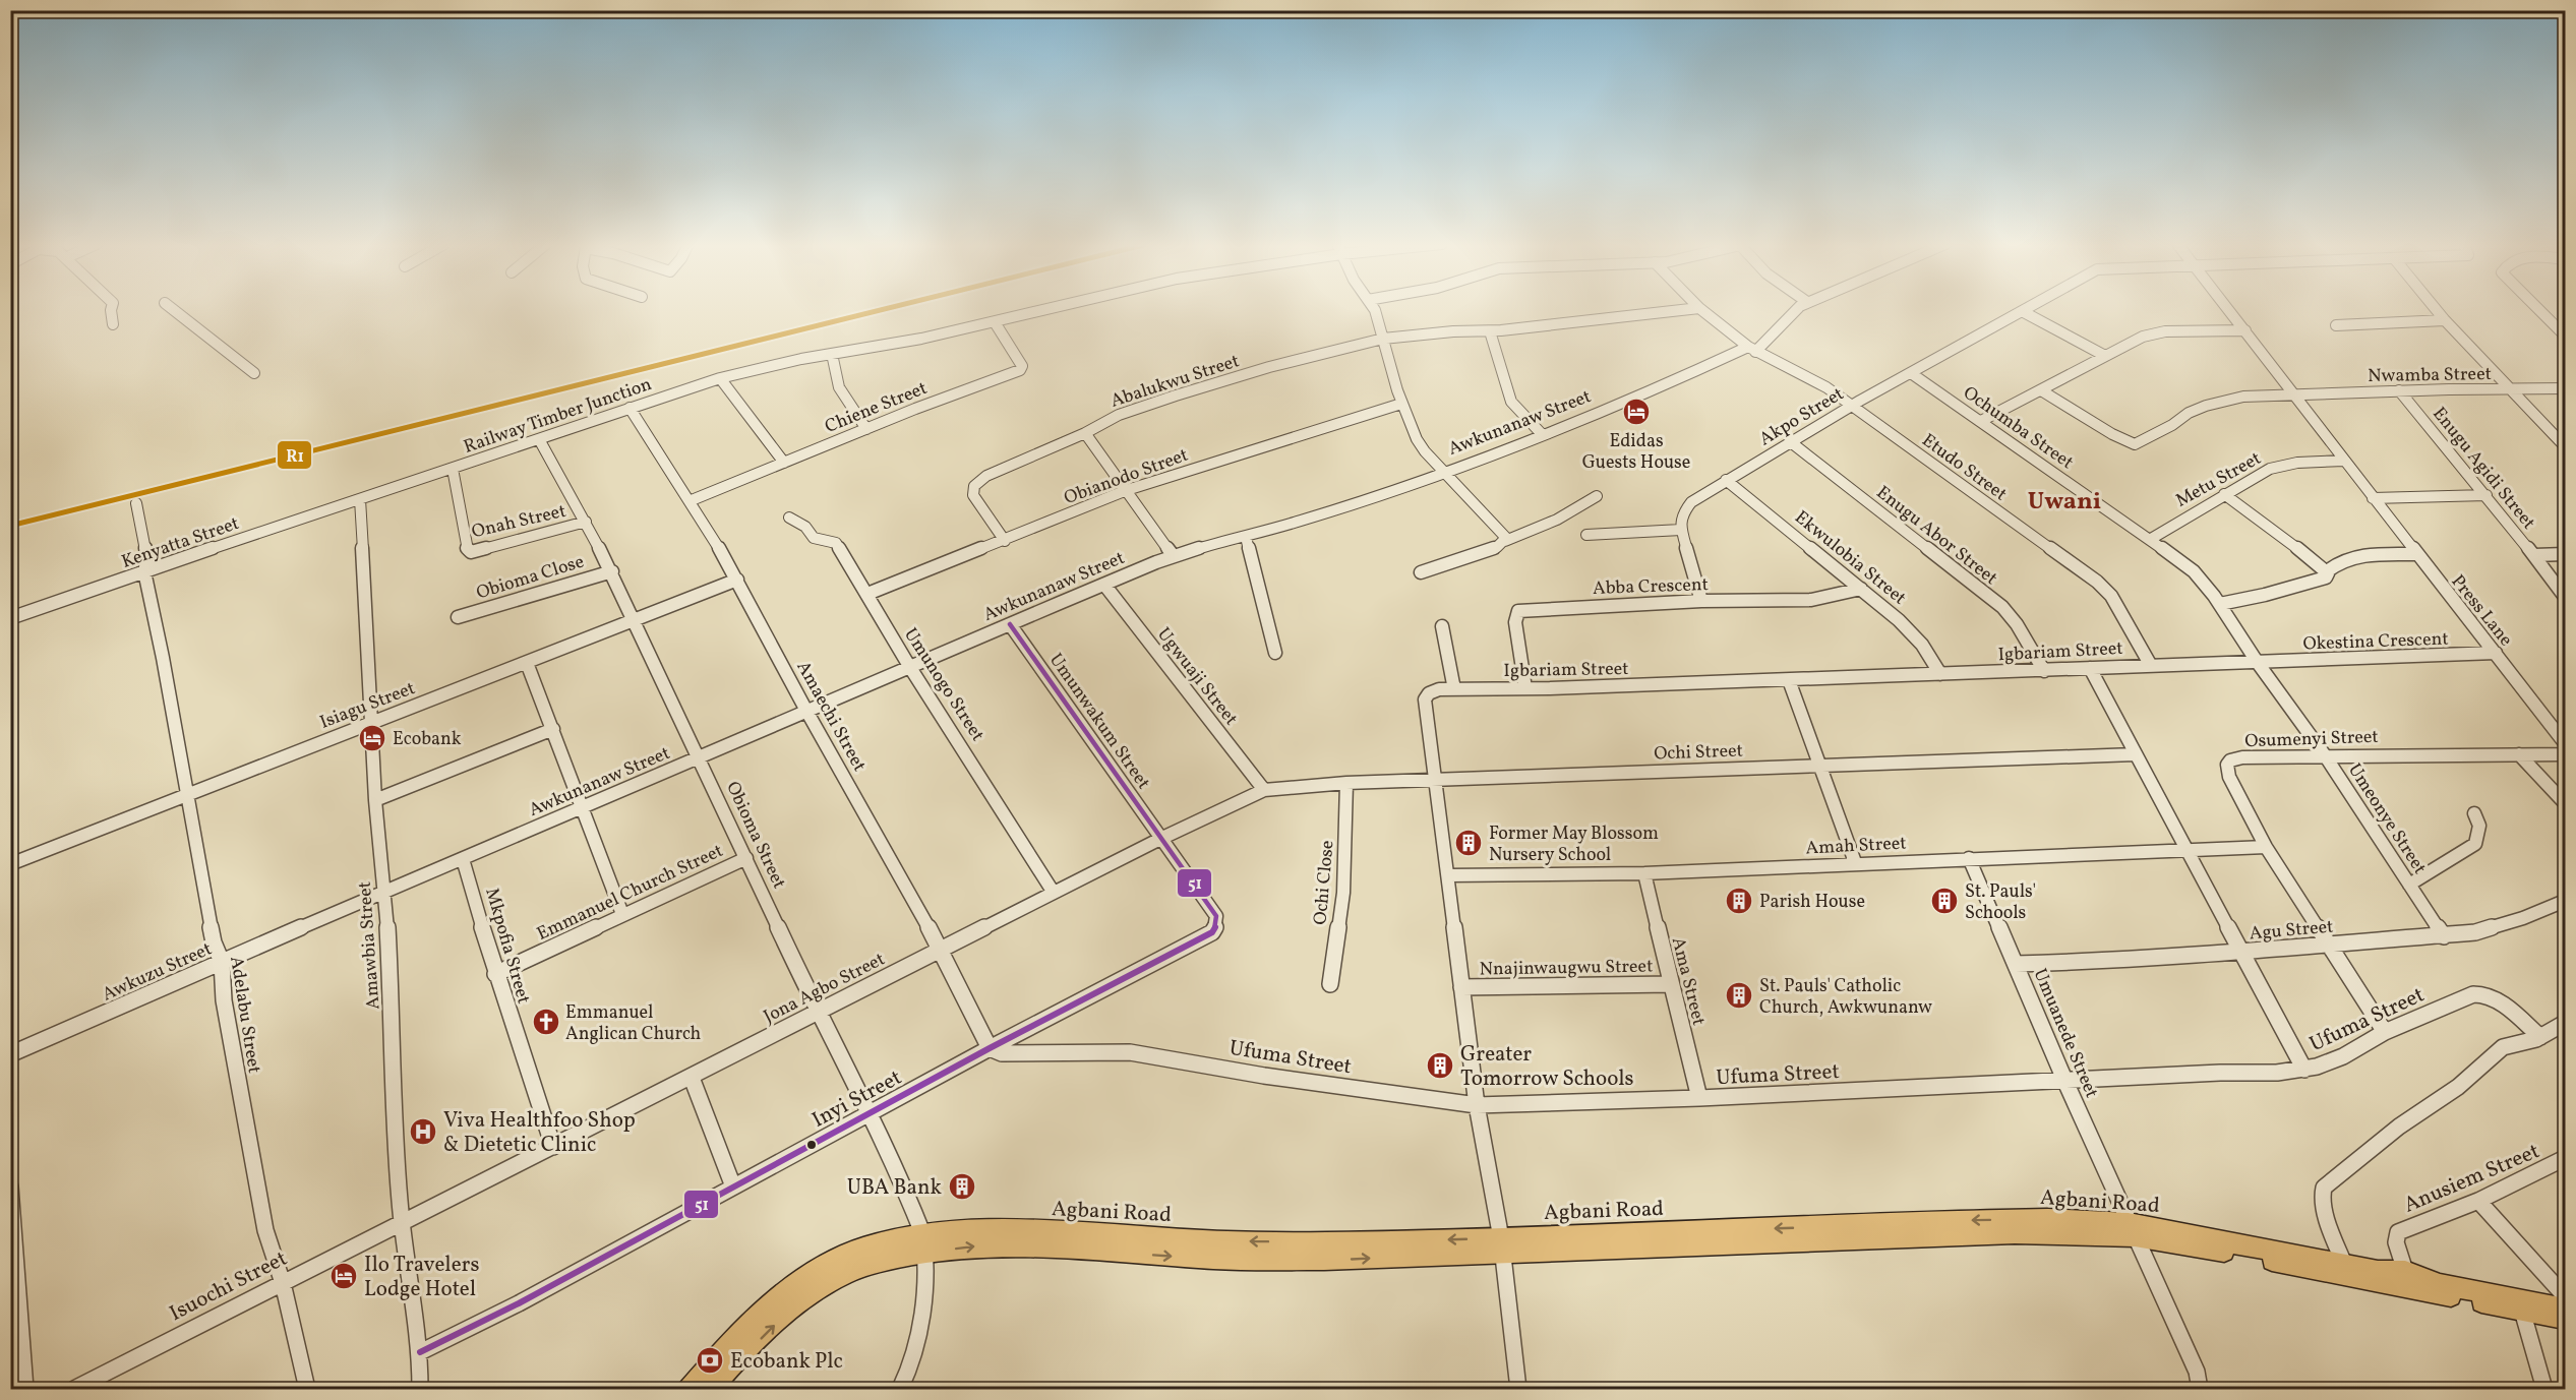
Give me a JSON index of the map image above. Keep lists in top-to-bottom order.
{
  "streets": {
    "main road": ["Agbani Road"],
    "street": [
      "Nwamba Street",
      "Abalukwu Street",
      "Chiene Street",
      "Railway Timber Junction",
      "Akpo Street",
      "Awkunanaw Street",
      "Ochumba Street",
      "Etudo Street",
      "Enugu Agidi Street",
      "Obianodo Street",
      "Metu Street",
      "Onah Street",
      "Enugu Abor Street",
      "Kenyatta Street",
      "Ekwulobia Street",
      "Obioma Close",
      "Abba Crescent",
      "Press Lane",
      "Okestina Crescent",
      "Igbariam Street",
      "Ugwuaji Street",
      "Umunogo Street",
      "Isiagu Street",
      "Amaechi Street",
      "Umunwakum Street",
      "Osumenyi Street",
      "Ochi Street",
      "Umeonye Street",
      "Obioma Street",
      "Amah Street",
      "Ochi Close",
      "Emmanuel Church Street",
      "Agu Street",
      "Amawbia Street",
      "Mkpofia Street",
      "Nnajinwaugwu Street",
      "Awkuzu Street",
      "Ama Street",
      "Jona Agbo Street",
      "Adelabu Street",
      "Ufuma Street",
      "Umuanede Street",
      "Inyi Street",
      "Anusiem Street",
      "Isuochi Street"
    ]
  },
  "crossings": [
    ["Nwamba Street", "Enugu Agidi Street"],
    ["Nwamba Street", "Press Lane"],
    ["Abalukwu Street", "Obianodo Street"],
    ["Chiene Street", "Railway Timber Junction"],
    ["Chiene Street", "Amaechi Street"],
    ["Railway Timber Junction", "Onah Street"],
    ["Railway Timber Junction", "Kenyatta Street"],
    ["Railway Timber Junction", "Amaechi Street"],
    ["Railway Timber Junction", "Obioma Street"],
    ["Railway Timber Junction", "Amawbia Street"],
    ["Akpo Street", "Ochumba Street"],
    ["Akpo Street", "Etudo Street"],
    ["Akpo Street", "Enugu Abor Street"],
    ["Akpo Street", "Ekwulobia Street"],
    ["Awkunanaw Street", "Etudo Street"],
    ["Awkunanaw Street", "Ugwuaji Street"],
    ["Awkunanaw Street", "Umunogo Street"],
    ["Awkunanaw Street", "Amaechi Street"],
    ["Awkunanaw Street", "Umunwakum Street"],
    ["Awkunanaw Street", "Obioma Street"],
    ["Awkunanaw Street", "Amawbia Street"],
    ["Awkunanaw Street", "Mkpofia Street"],
    ["Awkunanaw Street", "Awkuzu Street"],
    ["Ochumba Street", "Metu Street"],
    ["Ochumba Street", "Okestina Crescent"],
    ["Ochumba Street", "Igbariam Street"],
    ["Ochumba Street", "Umeonye Street"],
    ["Etudo Street", "Igbariam Street"],
    ["Obianodo Street", "Umunogo Street"],
    ["Metu Street", "Press Lane"],
    ["Onah Street", "Obioma Street"],
    ["Enugu Abor Street", "Igbariam Street"],
    ["Kenyatta Street", "Amawbia Street"],
    ["Kenyatta Street", "Adelabu Street"],
    ["Ekwulobia Street", "Abba Crescent"],
    ["Ekwulobia Street", "Igbariam Street"],
    ["Obioma Close", "Obioma Street"],
    ["Abba Crescent", "Igbariam Street"],
    ["Press Lane", "Okestina Crescent"],
    ["Okestina Crescent", "Igbariam Street"],
    ["Okestina Crescent", "Umeonye Street"],
    ["Igbariam Street", "Ochi Street"],
    ["Igbariam Street", "Umeonye Street"],
    ["Igbariam Street", "Amah Street"],
    ["Igbariam Street", "Nnajinwaugwu Street"],
    ["Igbariam Street", "Ufuma Street"],
    ["Igbariam Street", "Agbani Road"],
    ["Ugwuaji Street", "Ochi Street"],
    ["Ugwuaji Street", "Jona Agbo Street"],
    ["Umunogo Street", "Jona Agbo Street"],
    ["Isiagu Street", "Amaechi Street"],
    ["Isiagu Street", "Obioma Street"],
    ["Isiagu Street", "Amawbia Street"],
    ["Isiagu Street", "Adelabu Street"],
    ["Amaechi Street", "Jona Agbo Street"],
    ["Amaechi Street", "Ufuma Street"],
    ["Amaechi Street", "Inyi Street"],
    ["Umunwakum Street", "Jona Agbo Street"],
    ["Umunwakum Street", "Inyi Street"],
    ["Osumenyi Street", "Umeonye Street"],
    ["Osumenyi Street", "Amah Street"],
    ["Osumenyi Street", "Agu Street"],
    ["Osumenyi Street", "Ufuma Street"],
    ["Ochi Street", "Ochi Close"],
    ["Ochi Street", "Jona Agbo Street"],
    ["Umeonye Street", "Agu Street"],
    ["Obioma Street", "Emmanuel Church Street"],
    ["Obioma Street", "Jona Agbo Street"],
    ["Obioma Street", "Inyi Street"],
    ["Obioma Street", "Agbani Road"],
    ["Amah Street", "Ama Street"],
    ["Amah Street", "Umuanede Street"],
    ["Emmanuel Church Street", "Mkpofia Street"],
    ["Agu Street", "Umuanede Street"],
    ["Amawbia Street", "Awkuzu Street"],
    ["Amawbia Street", "Jona Agbo Street"],
    ["Amawbia Street", "Inyi Street"],
    ["Amawbia Street", "Isuochi Street"],
    ["Mkpofia Street", "Jona Agbo Street"],
    ["Nnajinwaugwu Street", "Ama Street"],
    ["Awkuzu Street", "Adelabu Street"],
    ["Ama Street", "Ufuma Street"],
    ["Jona Agbo Street", "Inyi Street"],
    ["Jona Agbo Street", "Isuochi Street"],
    ["Adelabu Street", "Isuochi Street"],
    ["Ufuma Street", "Umuanede Street"],
    ["Ufuma Street", "Inyi Street"],
    ["Umuanede Street", "Agbani Road"],
    ["Anusiem Street", "Agbani Road"]
  ],
  "districts": ["Uwani"],
  "places": {
    "hotel": ["Edidas Guests House", "Ecobank", "Ilo Travelers Lodge Hotel"],
    "building": [
      "Former May Blossom Nursery School",
      "Parish House",
      "St. Pauls' Schools",
      "St. Pauls' Catholic Church, Awkwunanw",
      "Greater Tomorrow Schools",
      "UBA Bank"
    ],
    "church": ["Emmanuel Anglican Church"],
    "hospital": ["Viva Healthfoo Shop & Dietetic Clinic"],
    "bank": ["Ecobank Plc"]
  },
  "lines": ["transit line R1", "transit line 51"]
}
